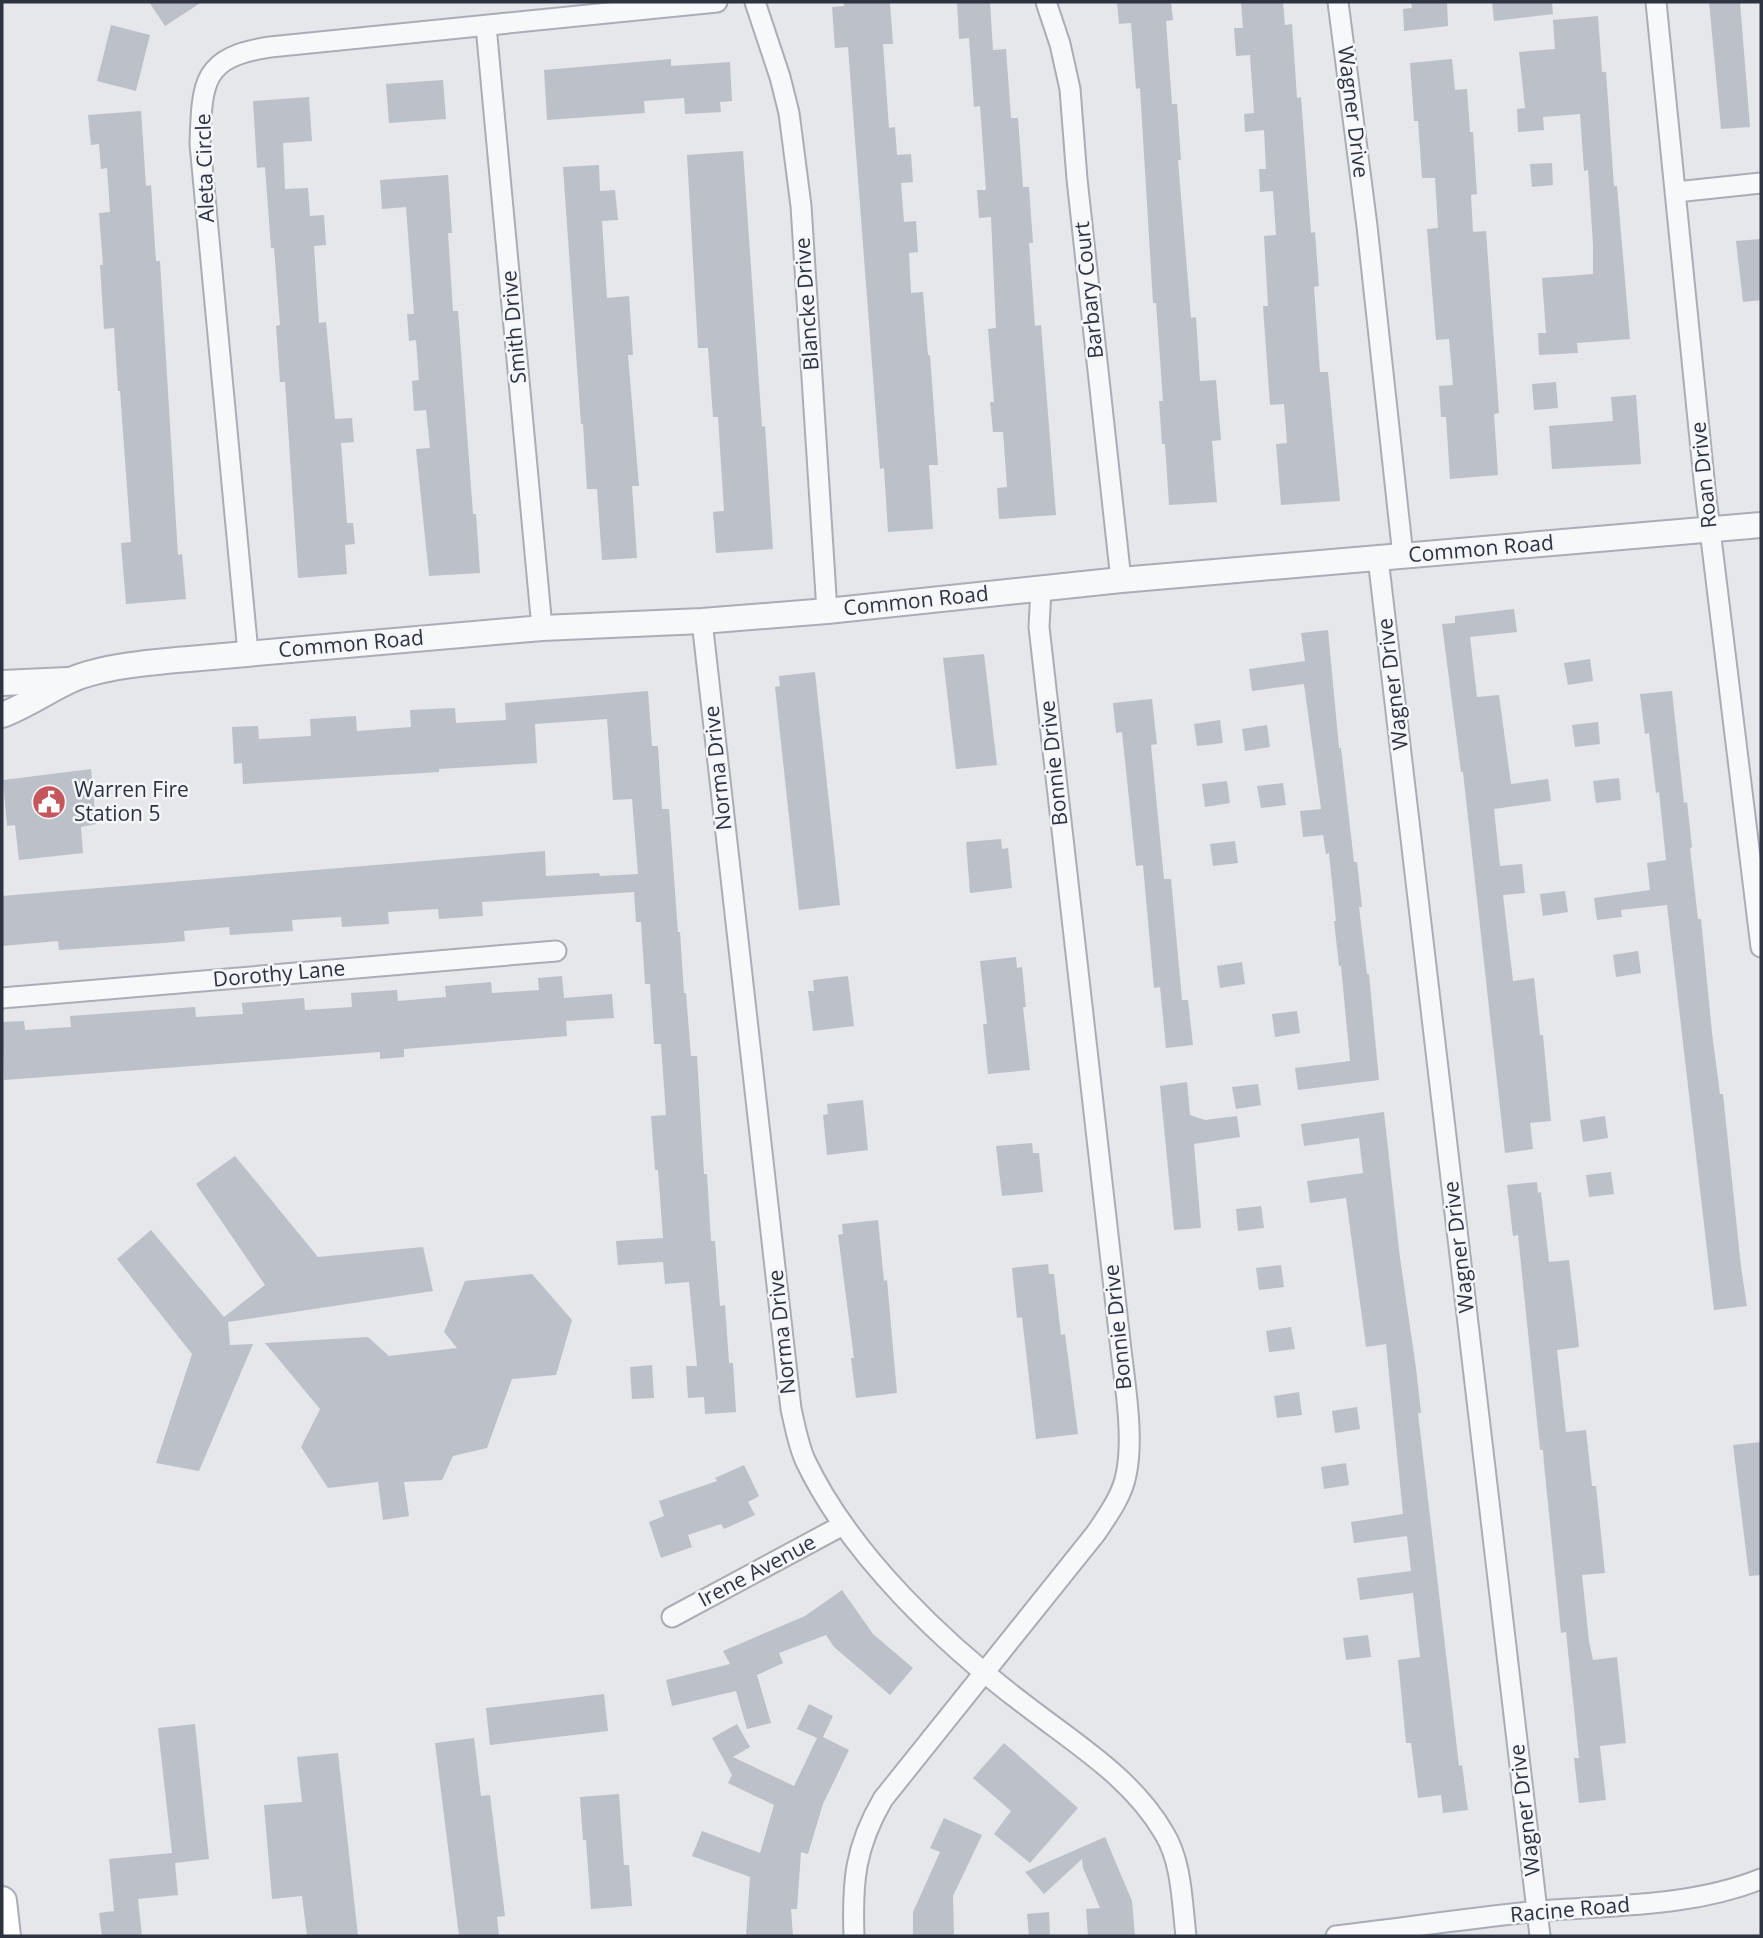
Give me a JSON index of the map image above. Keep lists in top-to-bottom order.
{
  "streets": {
    "street": [
      "Wagner Drive",
      "Aleta Circle",
      "Barbary Court",
      "Blancke Drive",
      "Smith Drive",
      "Roan Drive",
      "Common Road",
      "Bonnie Drive",
      "Norma Drive",
      "Dorothy Lane",
      "Irene Avenue",
      "Racine Road"
    ]
  },
  "crossings": [
    ["Wagner Drive", "Common Road"],
    ["Wagner Drive", "Racine Road"],
    ["Aleta Circle", "Smith Drive"],
    ["Aleta Circle", "Common Road"],
    ["Barbary Court", "Common Road"],
    ["Blancke Drive", "Common Road"],
    ["Smith Drive", "Common Road"],
    ["Roan Drive", "Common Road"],
    ["Common Road", "Bonnie Drive"],
    ["Common Road", "Norma Drive"],
    ["Bonnie Drive", "Norma Drive"],
    ["Norma Drive", "Irene Avenue"]
  ],
  "places": {
    "public building": ["Warren Fire Station 5"]
  }
}
